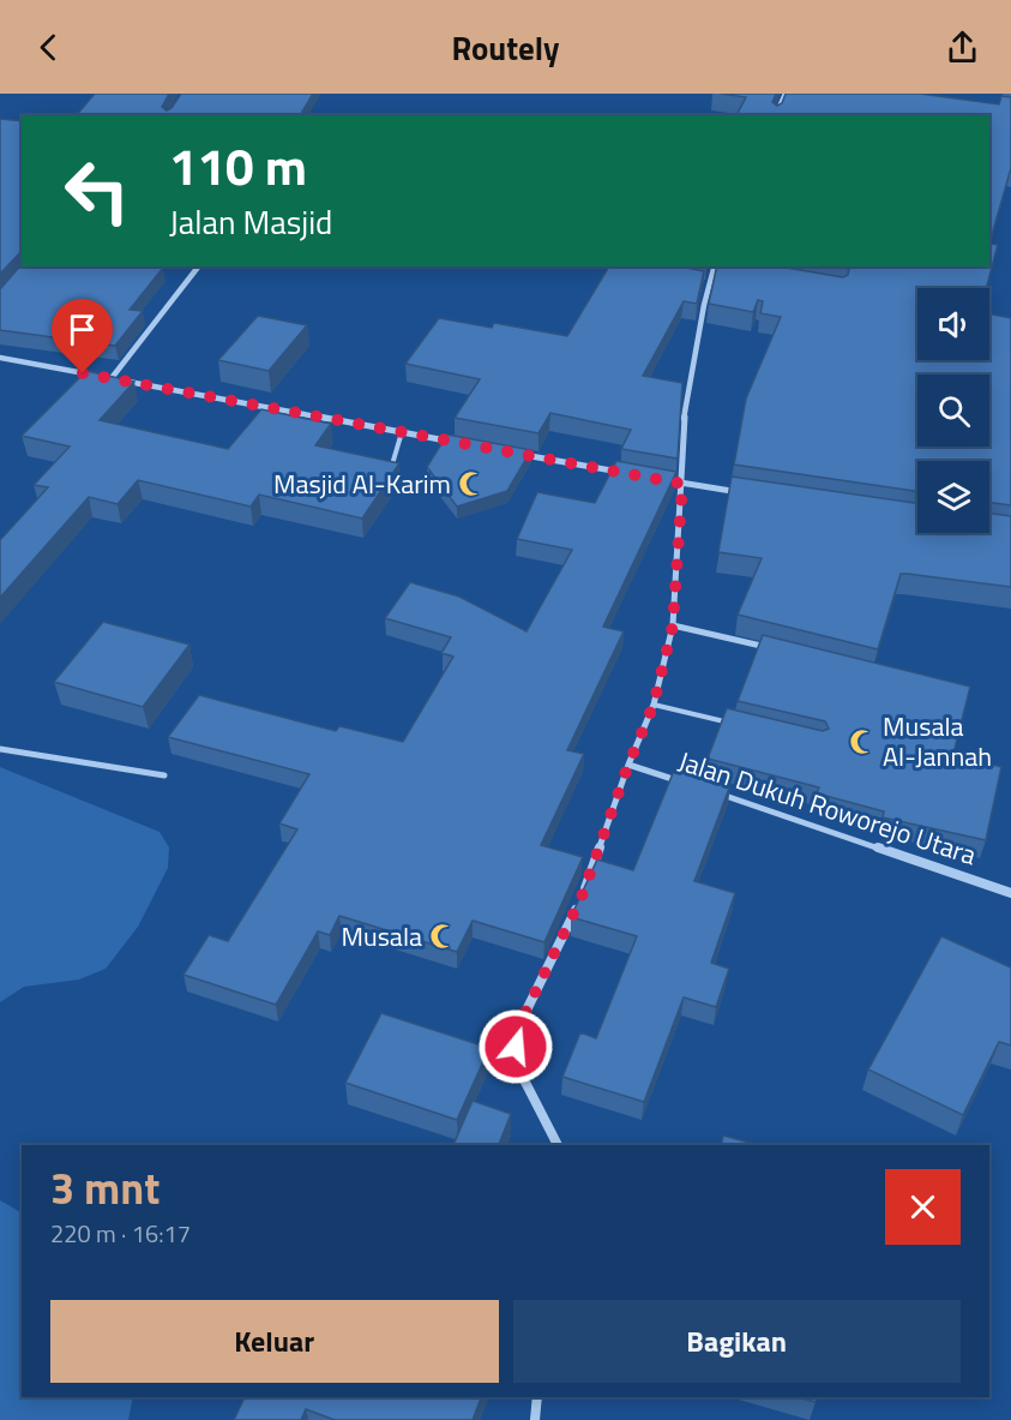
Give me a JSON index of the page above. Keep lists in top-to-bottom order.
{
  "streets": {
    "street": ["Jalan Dukuh Roworejo Utara"]
  },
  "places": {
    "mosque": ["Masjid Al-Karim", "Musala Al-Jannah", "Musala"]
  },
  "page": {
    "header": "Routely",
    "turn": ["110 m", "Jalan Masjid"],
    "heading": ["3 mnt", "220 m · 16:17"],
    "buttons": ["Keluar", "Bagikan"]
  }
}
